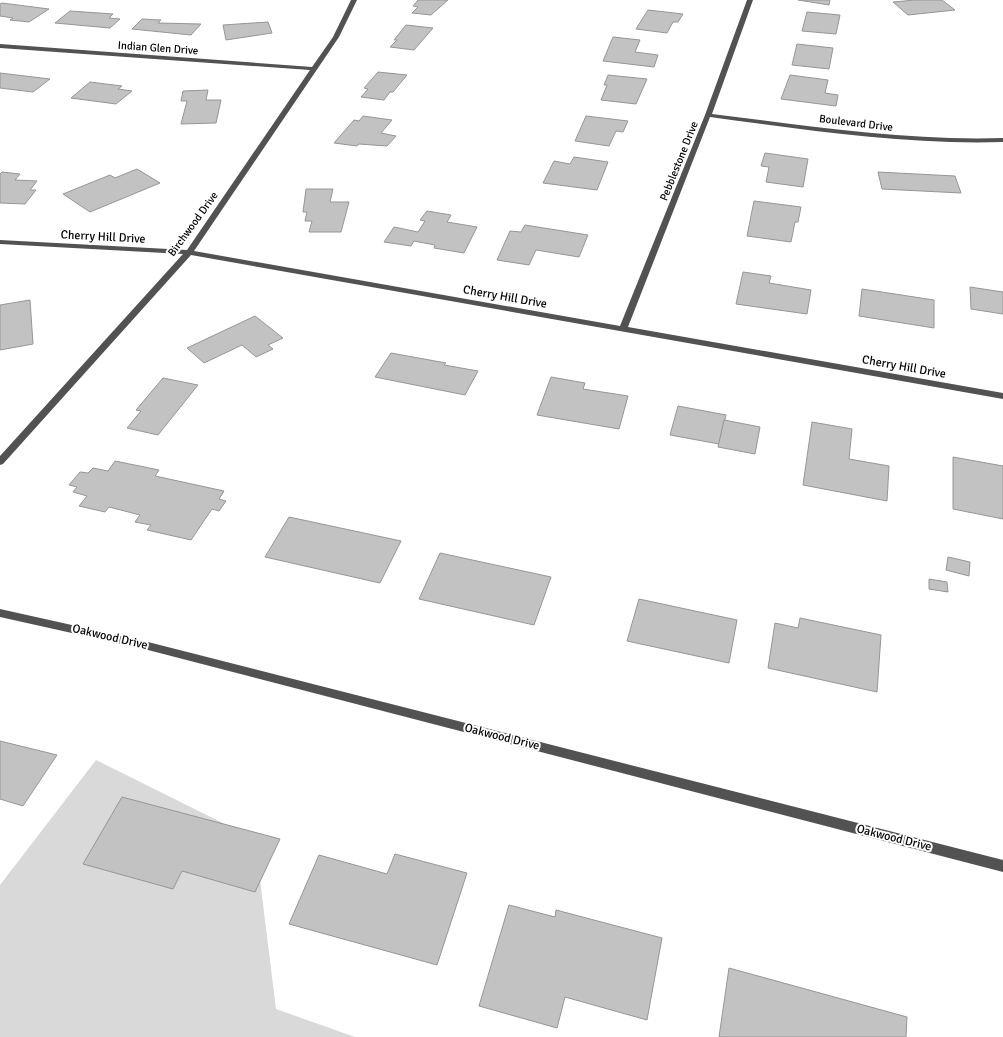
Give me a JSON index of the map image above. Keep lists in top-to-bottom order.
{
  "streets": {
    "street": [
      "Indian Glen Drive",
      "Boulevard Drive",
      "Pebblestone Drive",
      "Birchwood Drive",
      "Cherry Hill Drive",
      "Oakwood Drive"
    ]
  },
  "crossings": [
    ["Indian Glen Drive", "Birchwood Drive"],
    ["Boulevard Drive", "Pebblestone Drive"],
    ["Pebblestone Drive", "Cherry Hill Drive"],
    ["Birchwood Drive", "Cherry Hill Drive"]
  ]
}
